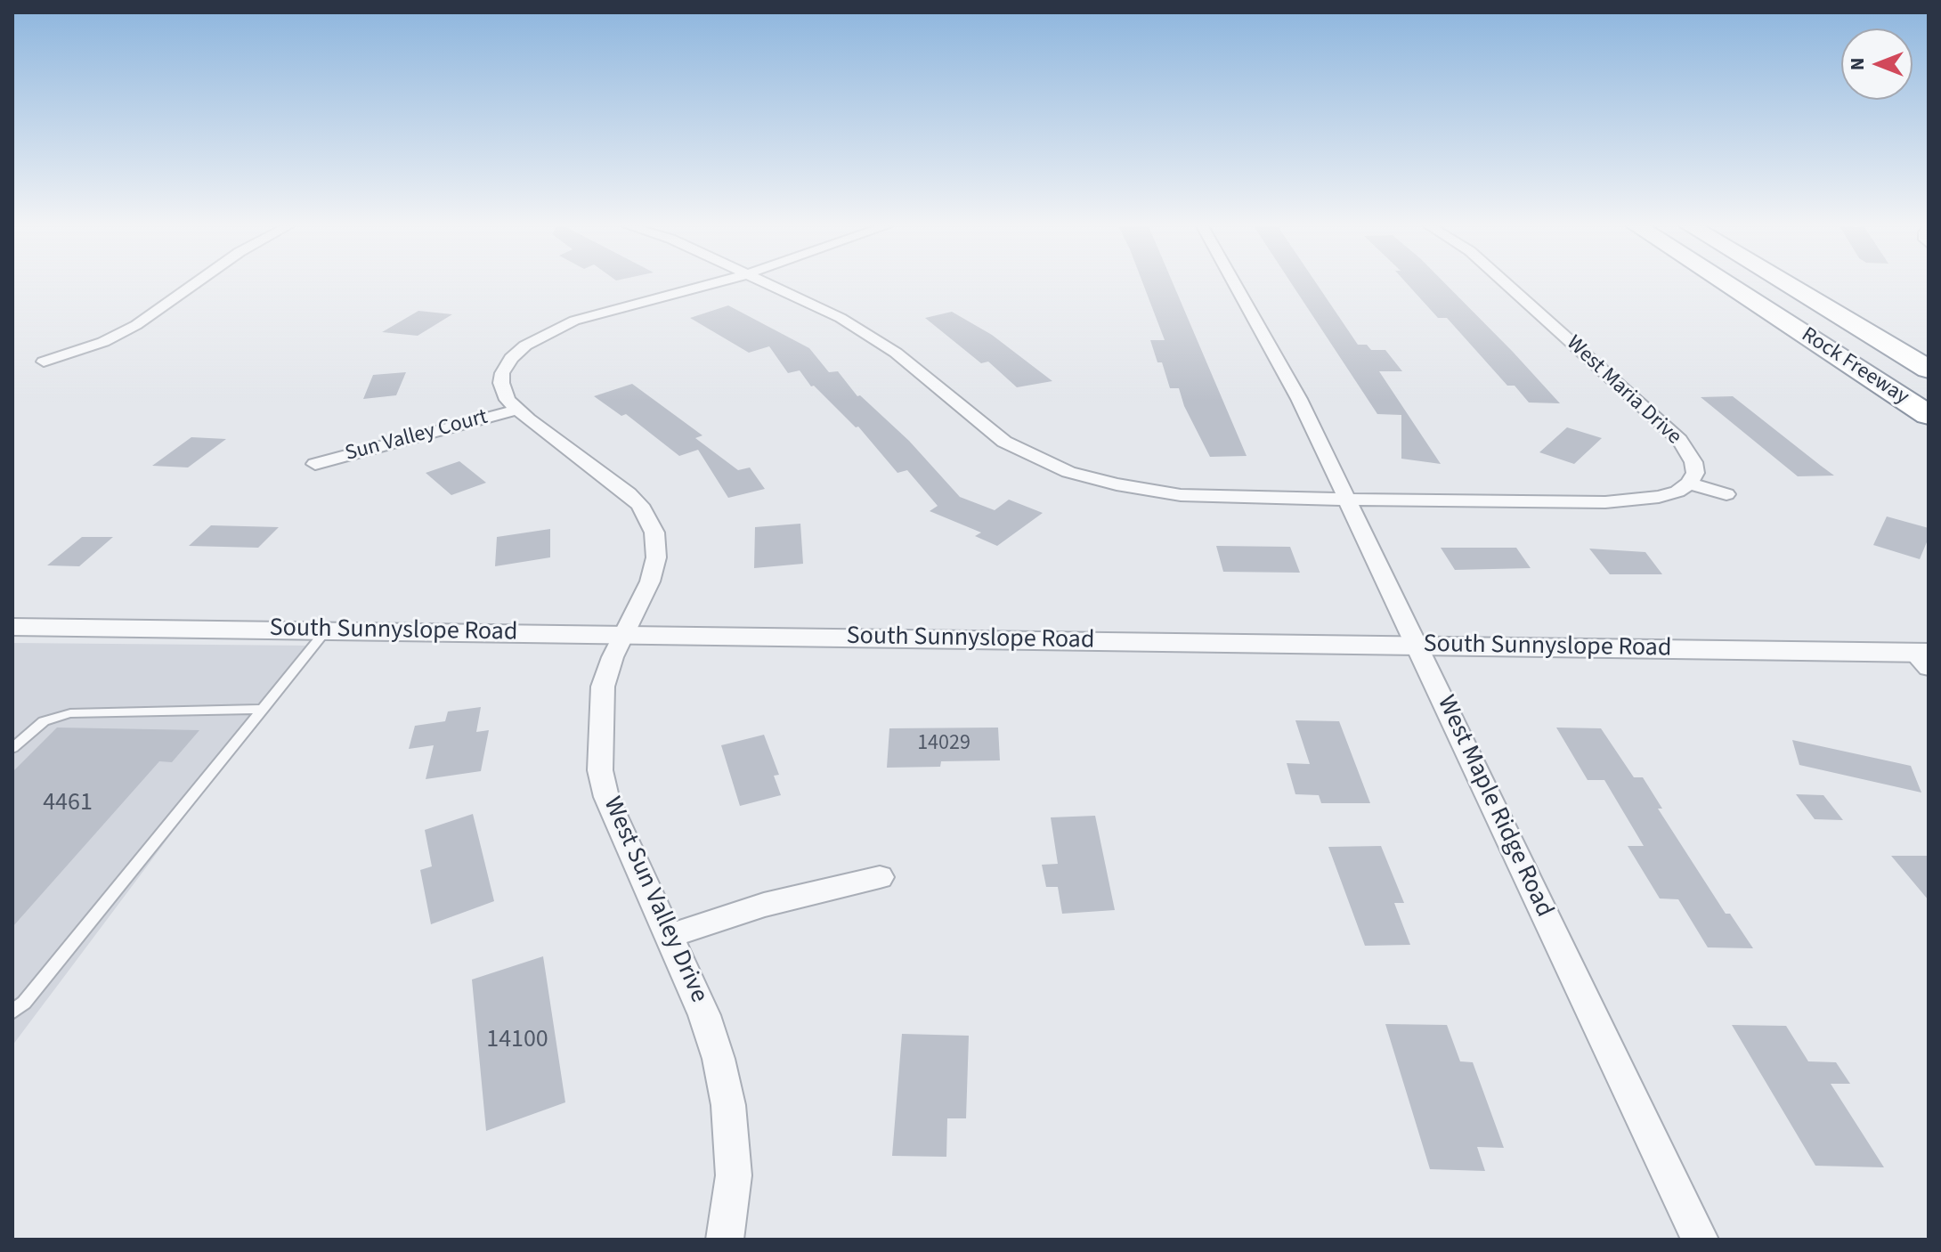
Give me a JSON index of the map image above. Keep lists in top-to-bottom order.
{
  "streets": {
    "highway": ["Rock Freeway"],
    "street": [
      "West Maria Drive",
      "Sun Valley Court",
      "South Sunnyslope Road",
      "West Maple Ridge Road",
      "West Sun Valley Drive"
    ]
  },
  "crossings": [
    ["Sun Valley Court", "West Sun Valley Drive"],
    ["South Sunnyslope Road", "West Maple Ridge Road"],
    ["South Sunnyslope Road", "West Sun Valley Drive"]
  ],
  "house_numbers": ["14029", "4461", "14100"],
  "north": "left"
}
